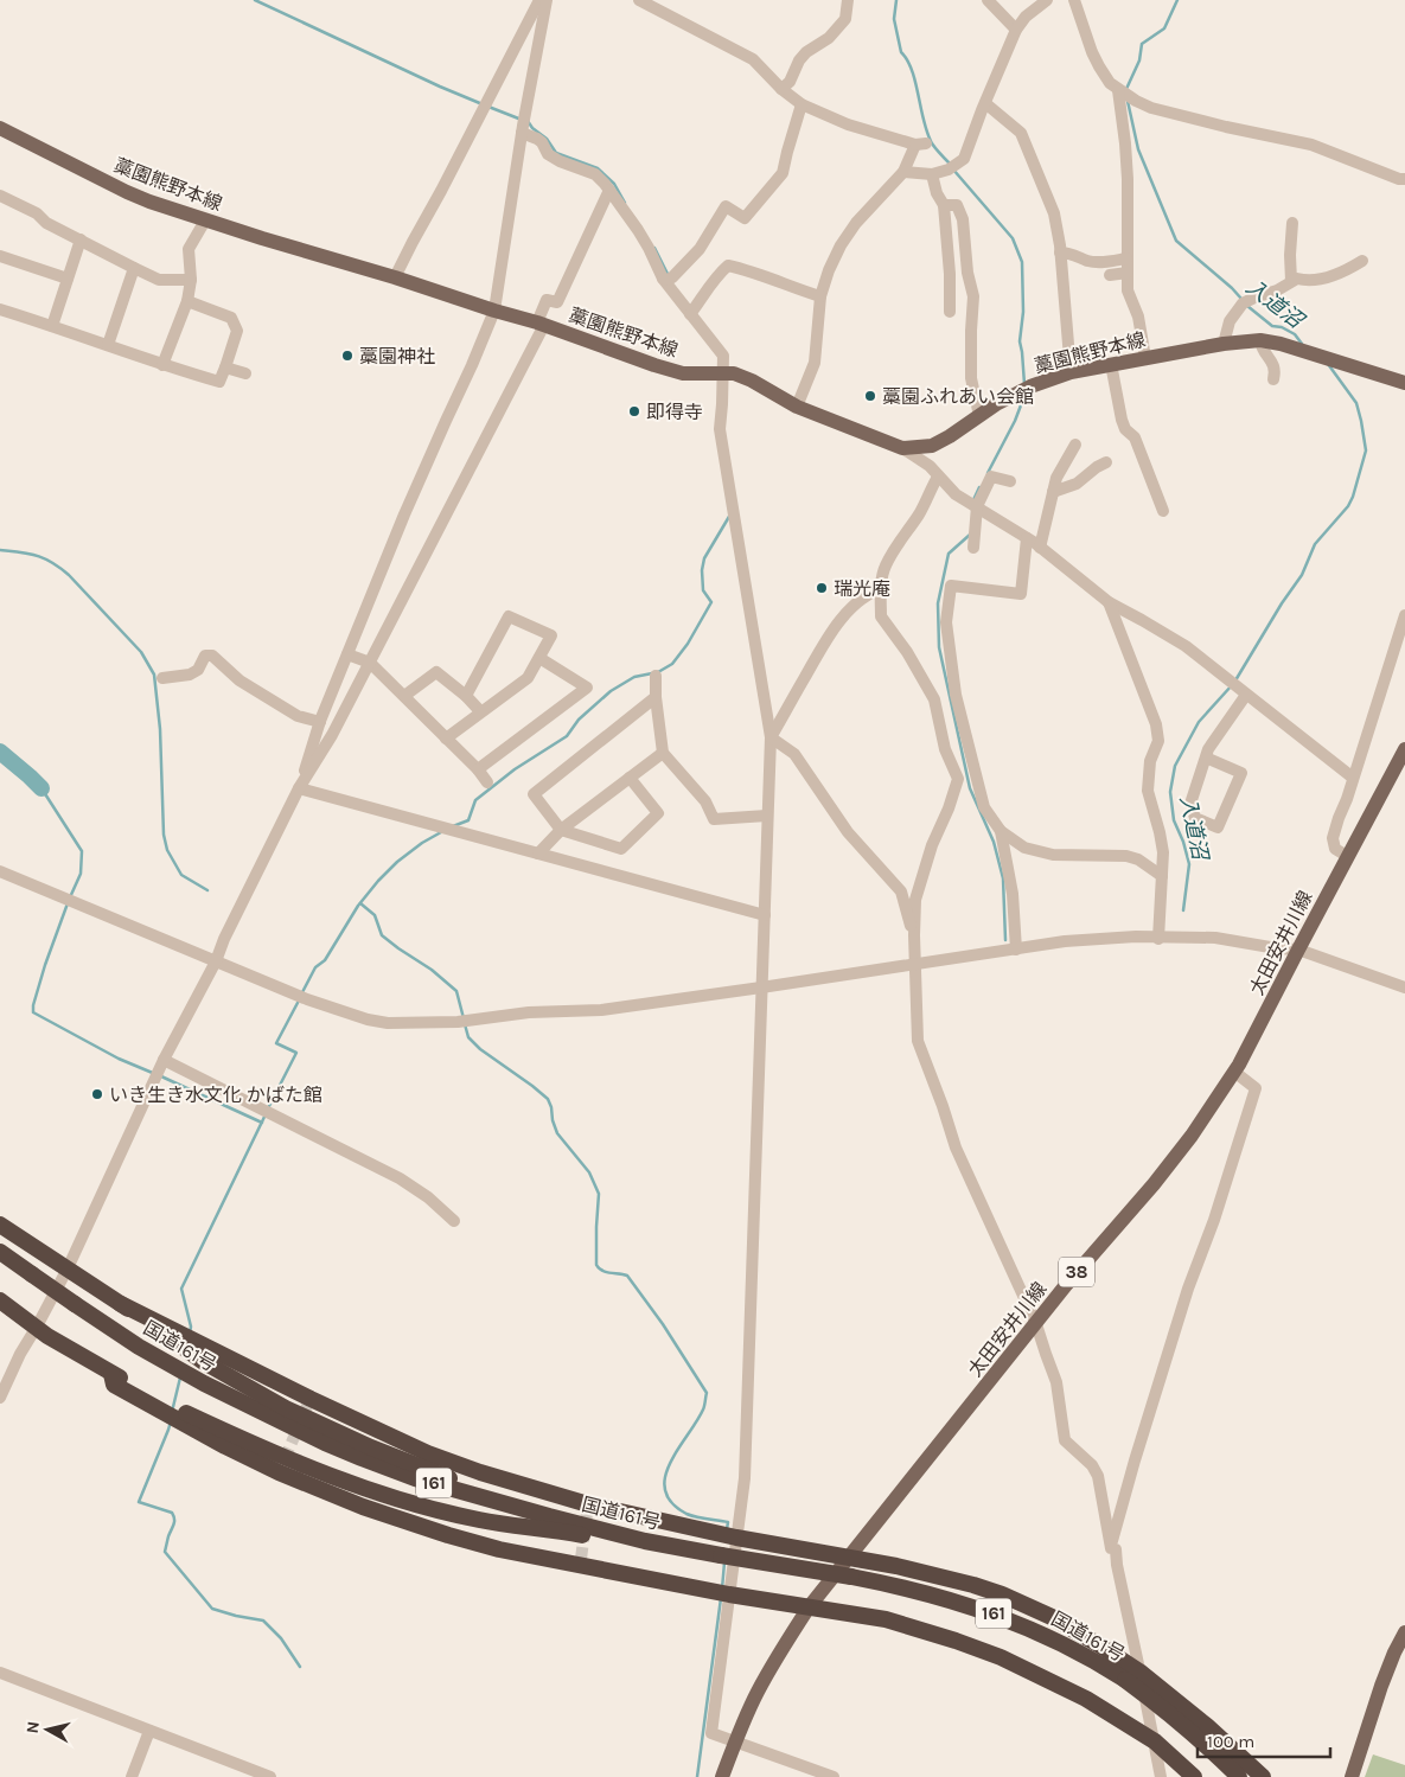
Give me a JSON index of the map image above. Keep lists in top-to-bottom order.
{
  "streets": {
    "highway": ["国道161号", "161"],
    "main road": ["藁園熊野本線", "太田安井川線", "38"]
  },
  "water": ["入道沼"],
  "places": [
    "藁園神社",
    "藁園ふれあい会館",
    "即得寺",
    "瑞光庵",
    "いき生き水文化 かばた館"
  ],
  "scale_bar": "100 m",
  "north": "left"
}
